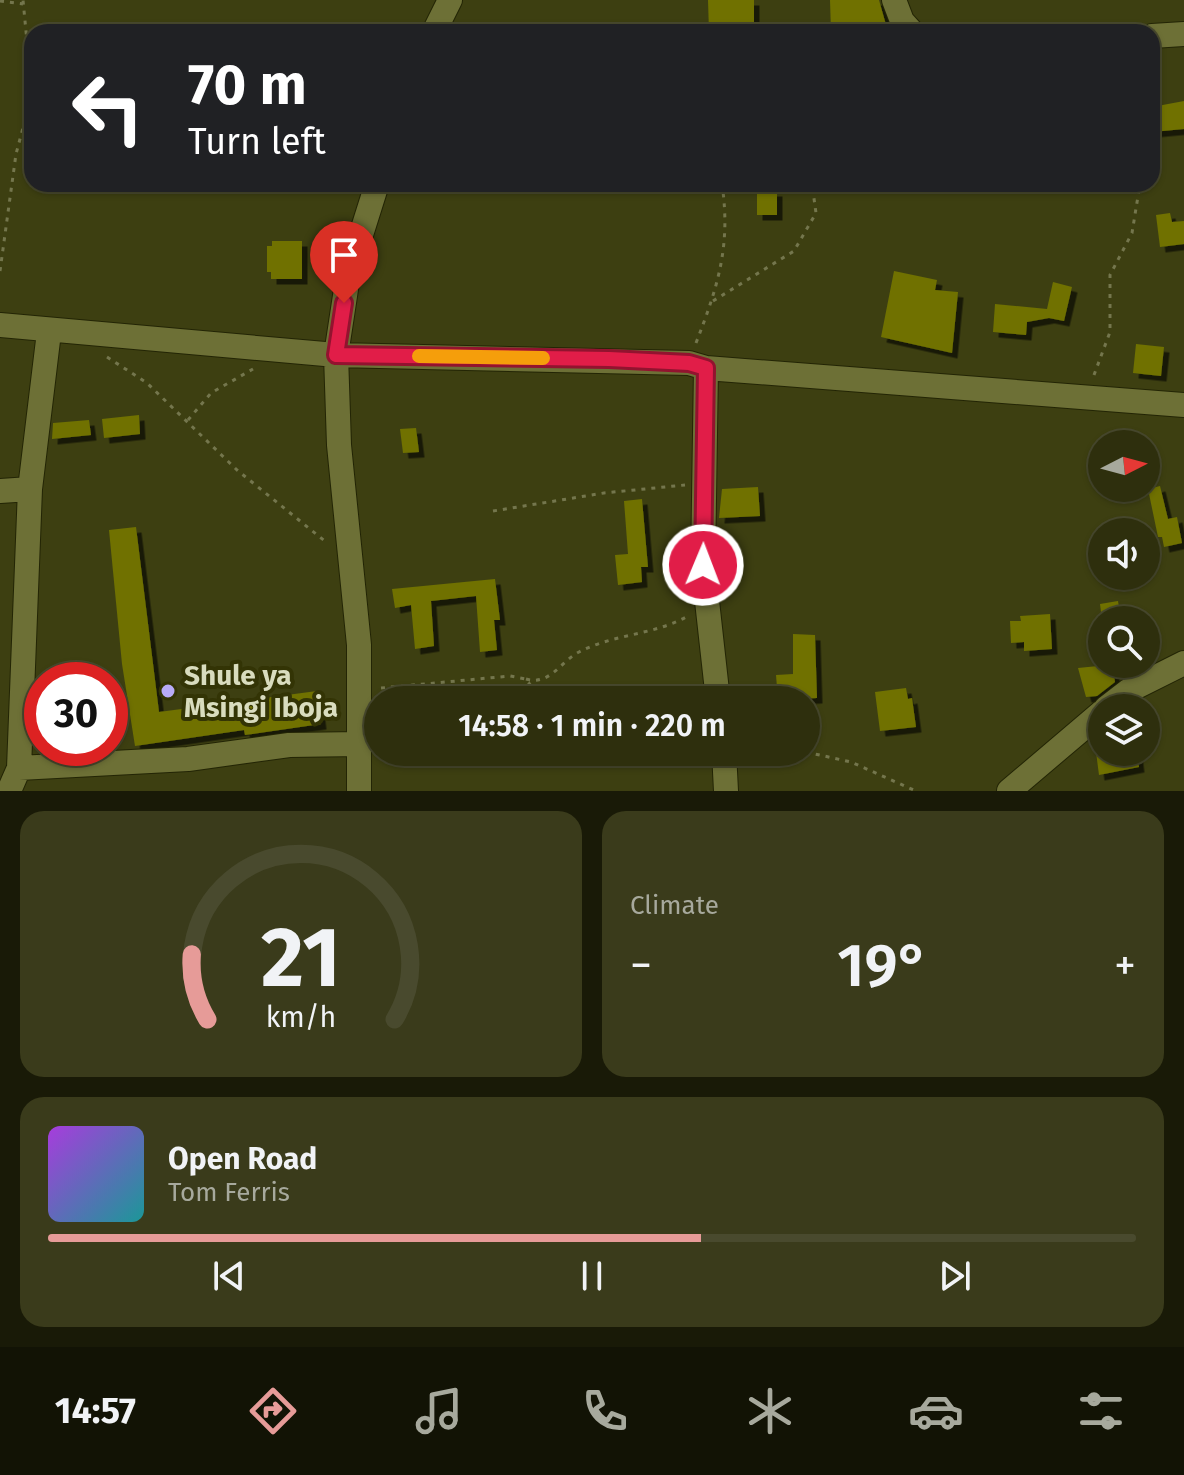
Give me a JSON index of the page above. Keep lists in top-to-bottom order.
{
  "places": ["Shule ya Msingi Iboja"],
  "north": "right",
  "page": {
    "turn": ["70 m", "Turn left"],
    "limit": "30",
    "trip": "14:58 · 1 min · 220 m",
    "tile": "Climate",
    "heat": ["−", "19°", "+"],
    "song": ["Open Road", "Tom Ferris"],
    "tabs": "14:57",
    "gauge": ["21", "km/h"]
  }
}
